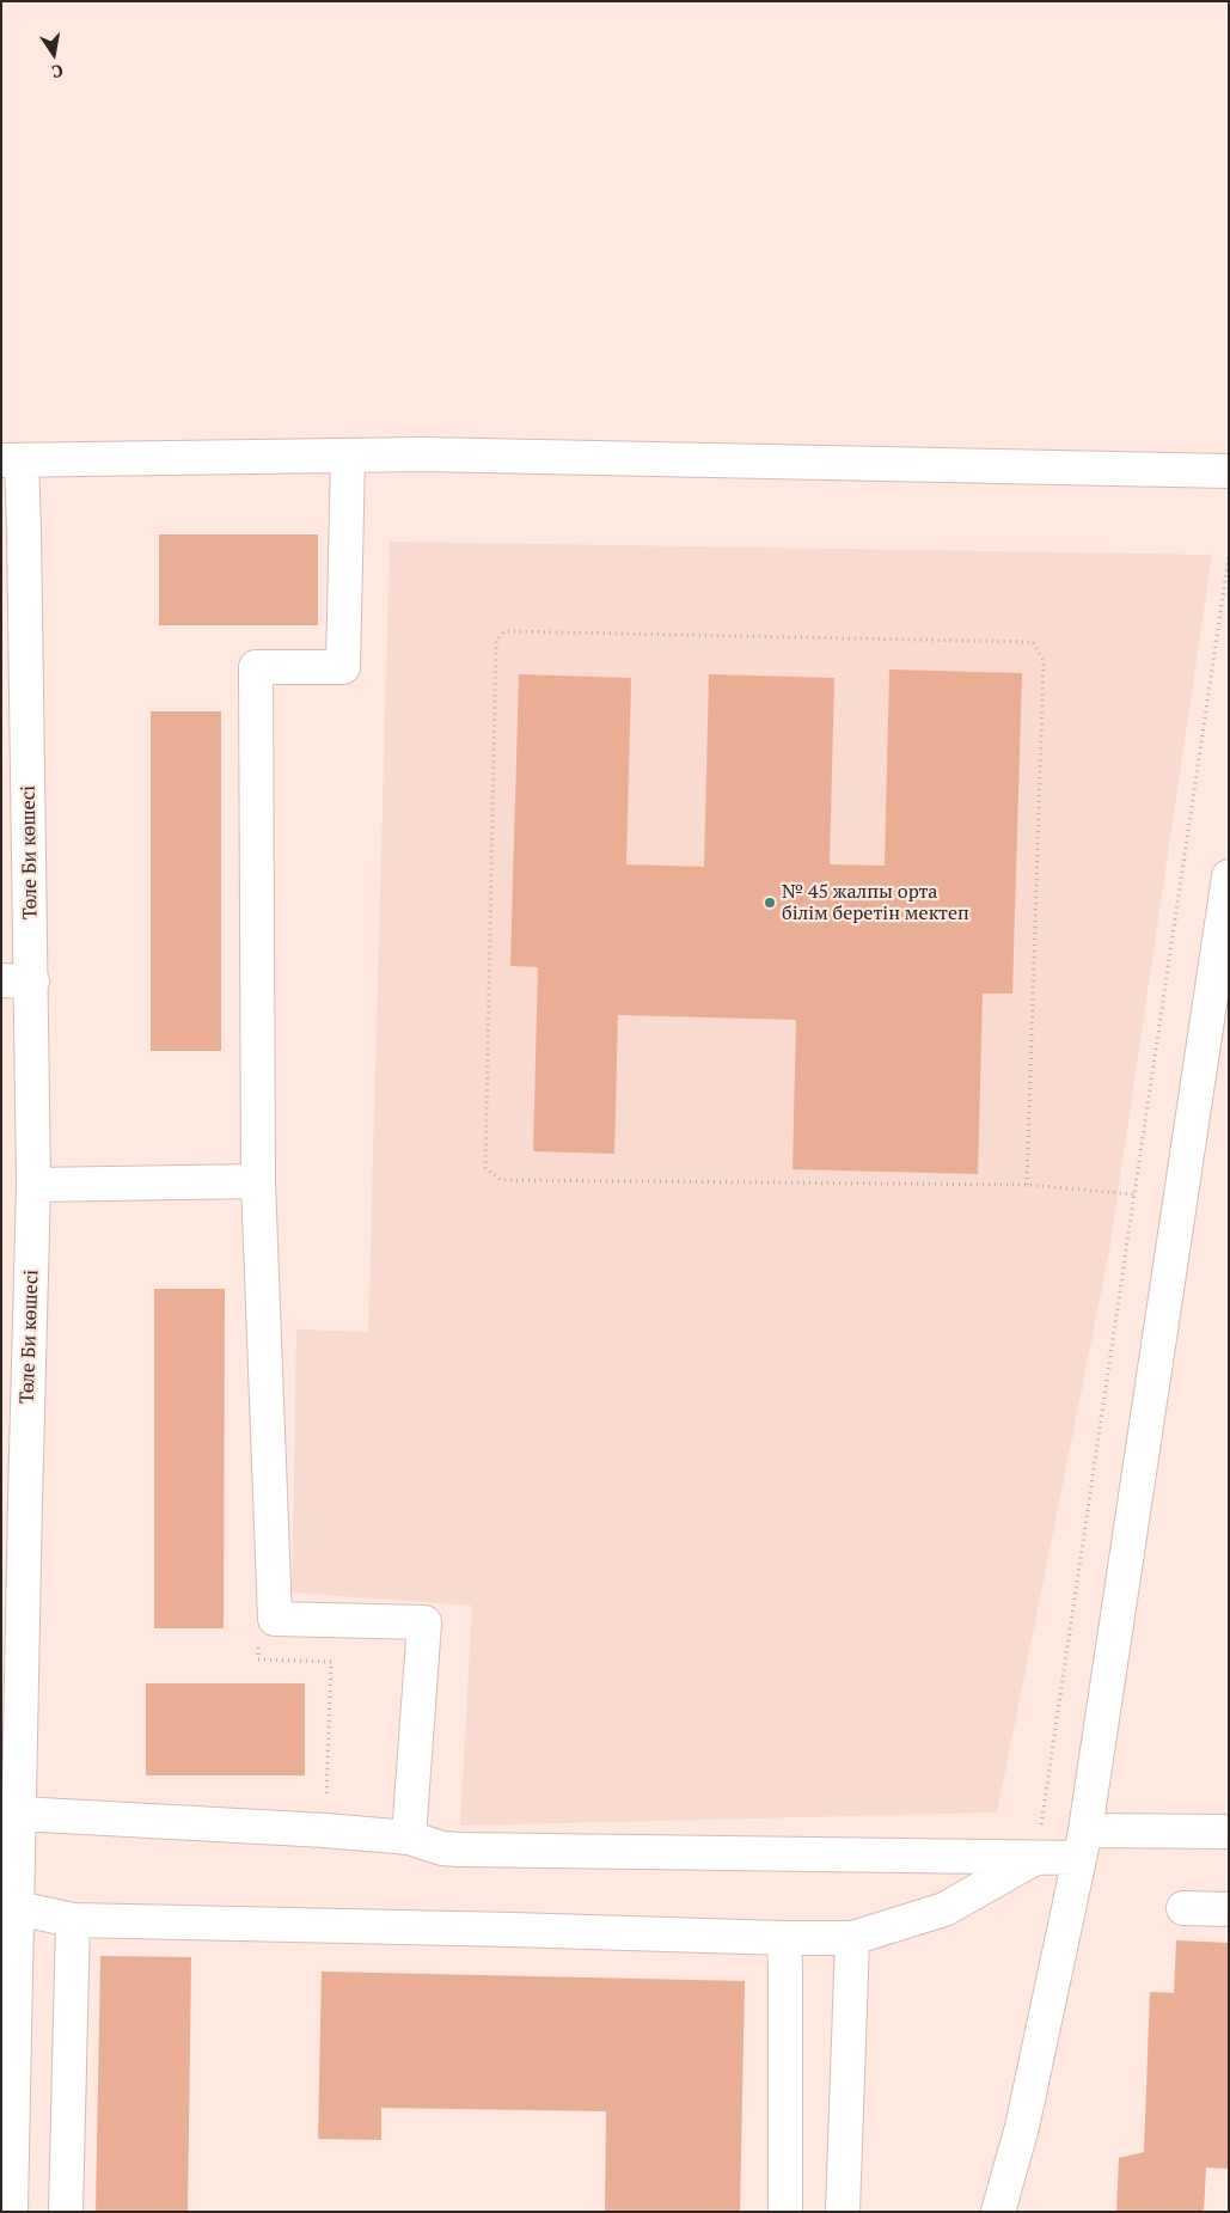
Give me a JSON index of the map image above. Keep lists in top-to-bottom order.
{
  "streets": {
    "street": ["Төле Би көшесі"]
  },
  "places": ["№ 45 жалпы орта білім беретін мектеп"],
  "north": "bottom"
}
